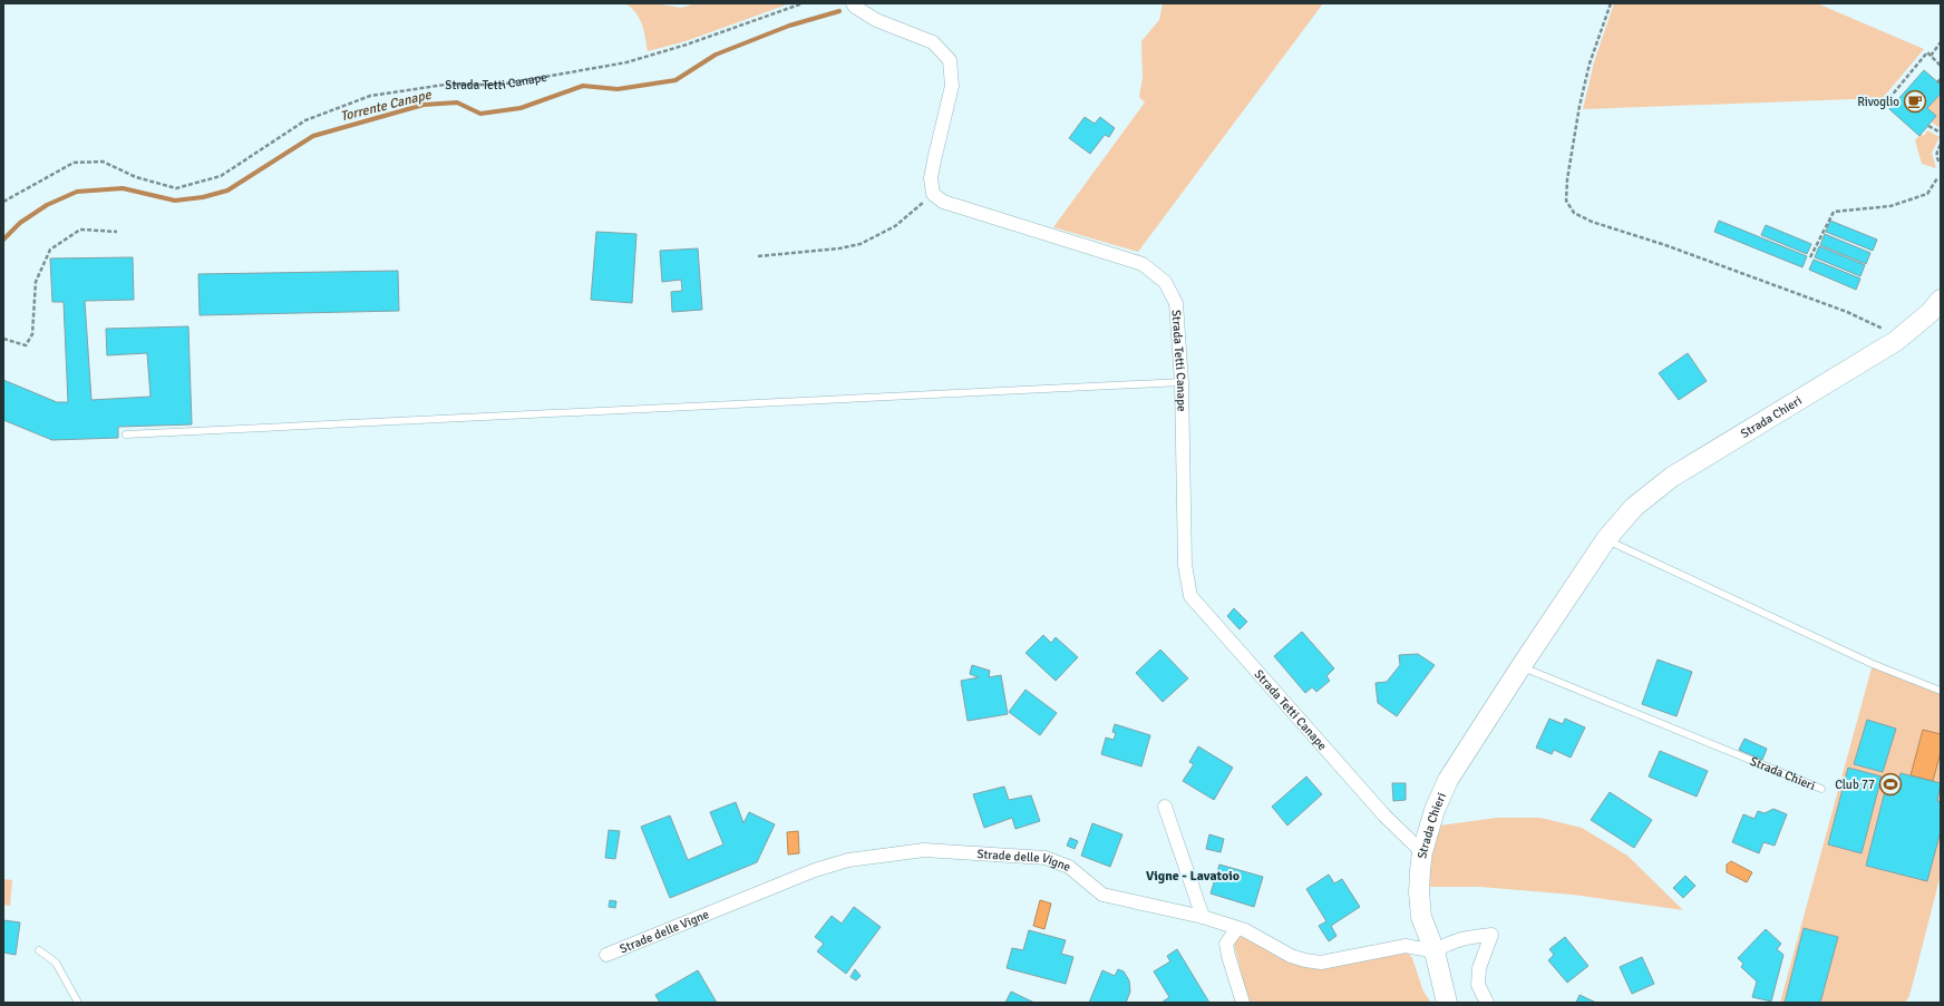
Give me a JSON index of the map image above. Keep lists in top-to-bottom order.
{
  "streets": {
    "main road": ["Strada Chieri"],
    "street": ["Strada Tetti Canape", "Strade delle Vigne"]
  },
  "crossings": [
    ["Strada Tetti Canape", "Strada Chieri"],
    ["Strada Chieri", "Strade delle Vigne"]
  ],
  "districts": ["Vigne - Lavatoio"],
  "water": ["Torrente Canape"],
  "places": {
    "cafe": ["Rivoglio"],
    "sports": ["Club 77"]
  }
}
